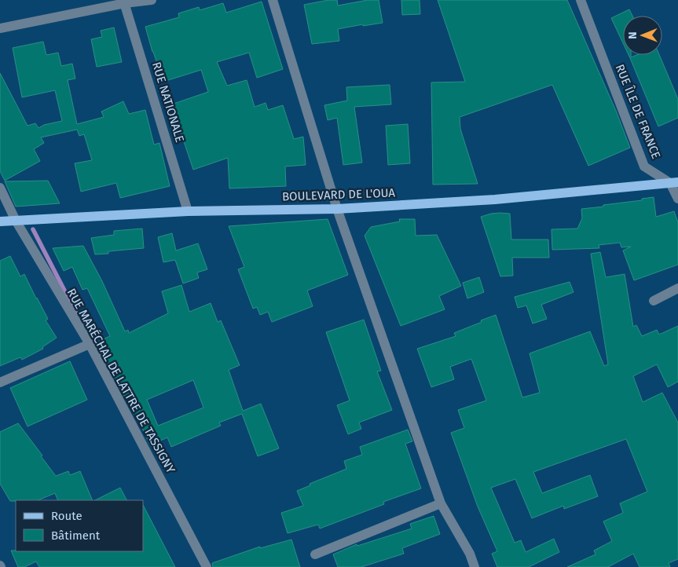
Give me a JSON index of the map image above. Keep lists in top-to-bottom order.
{
  "streets": {
    "main road": ["BOULEVARD DE L'OUA"],
    "street": ["RUE NATIONALE", "RUE ÎLE DE FRANCE", "RUE MARÉCHAL DE LATTRE DE TASSIGNY"]
  },
  "crossings": [
    ["RUE NATIONALE", "BOULEVARD DE L'OUA"],
    ["RUE ÎLE DE FRANCE", "BOULEVARD DE L'OUA"],
    ["BOULEVARD DE L'OUA", "RUE MARÉCHAL DE LATTRE DE TASSIGNY"]
  ],
  "legend": ["Route", "Bâtiment"],
  "north": "left"
}
